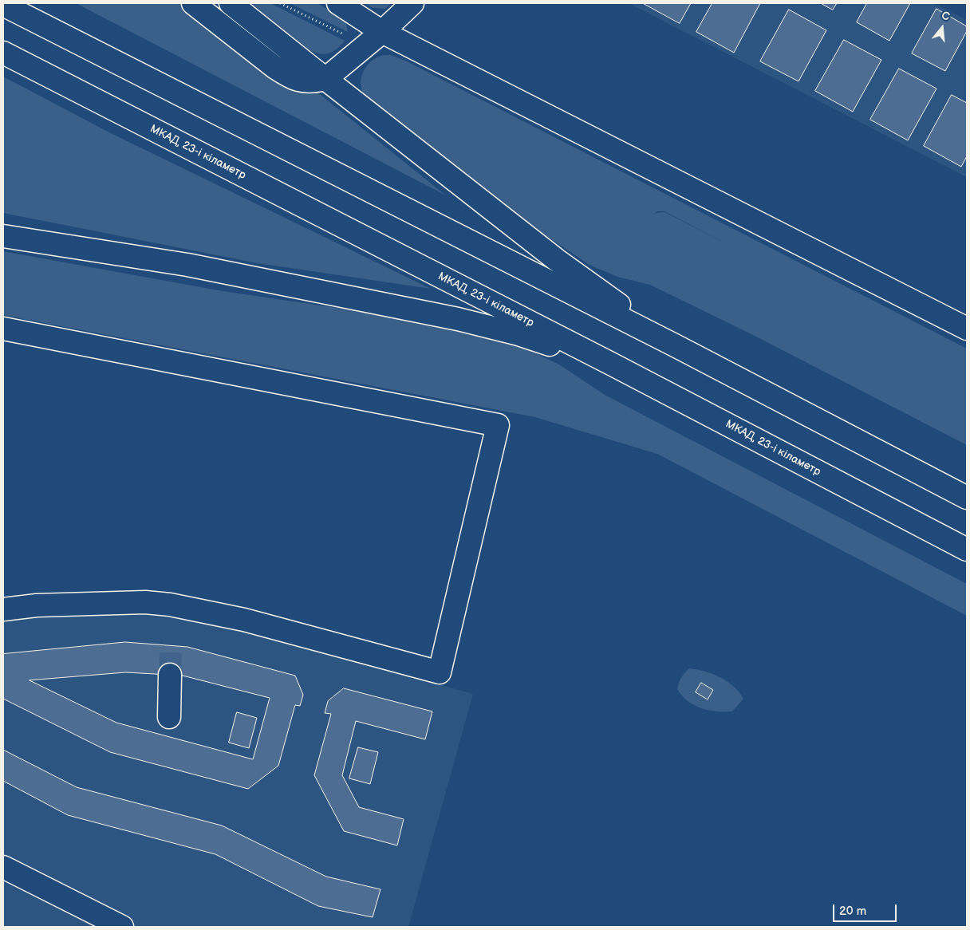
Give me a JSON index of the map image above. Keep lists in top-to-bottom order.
{
  "streets": {
    "main road": ["МКАД, 23-і кіламетр"]
  },
  "scale_bar": "20 m",
  "north": "top"
}
